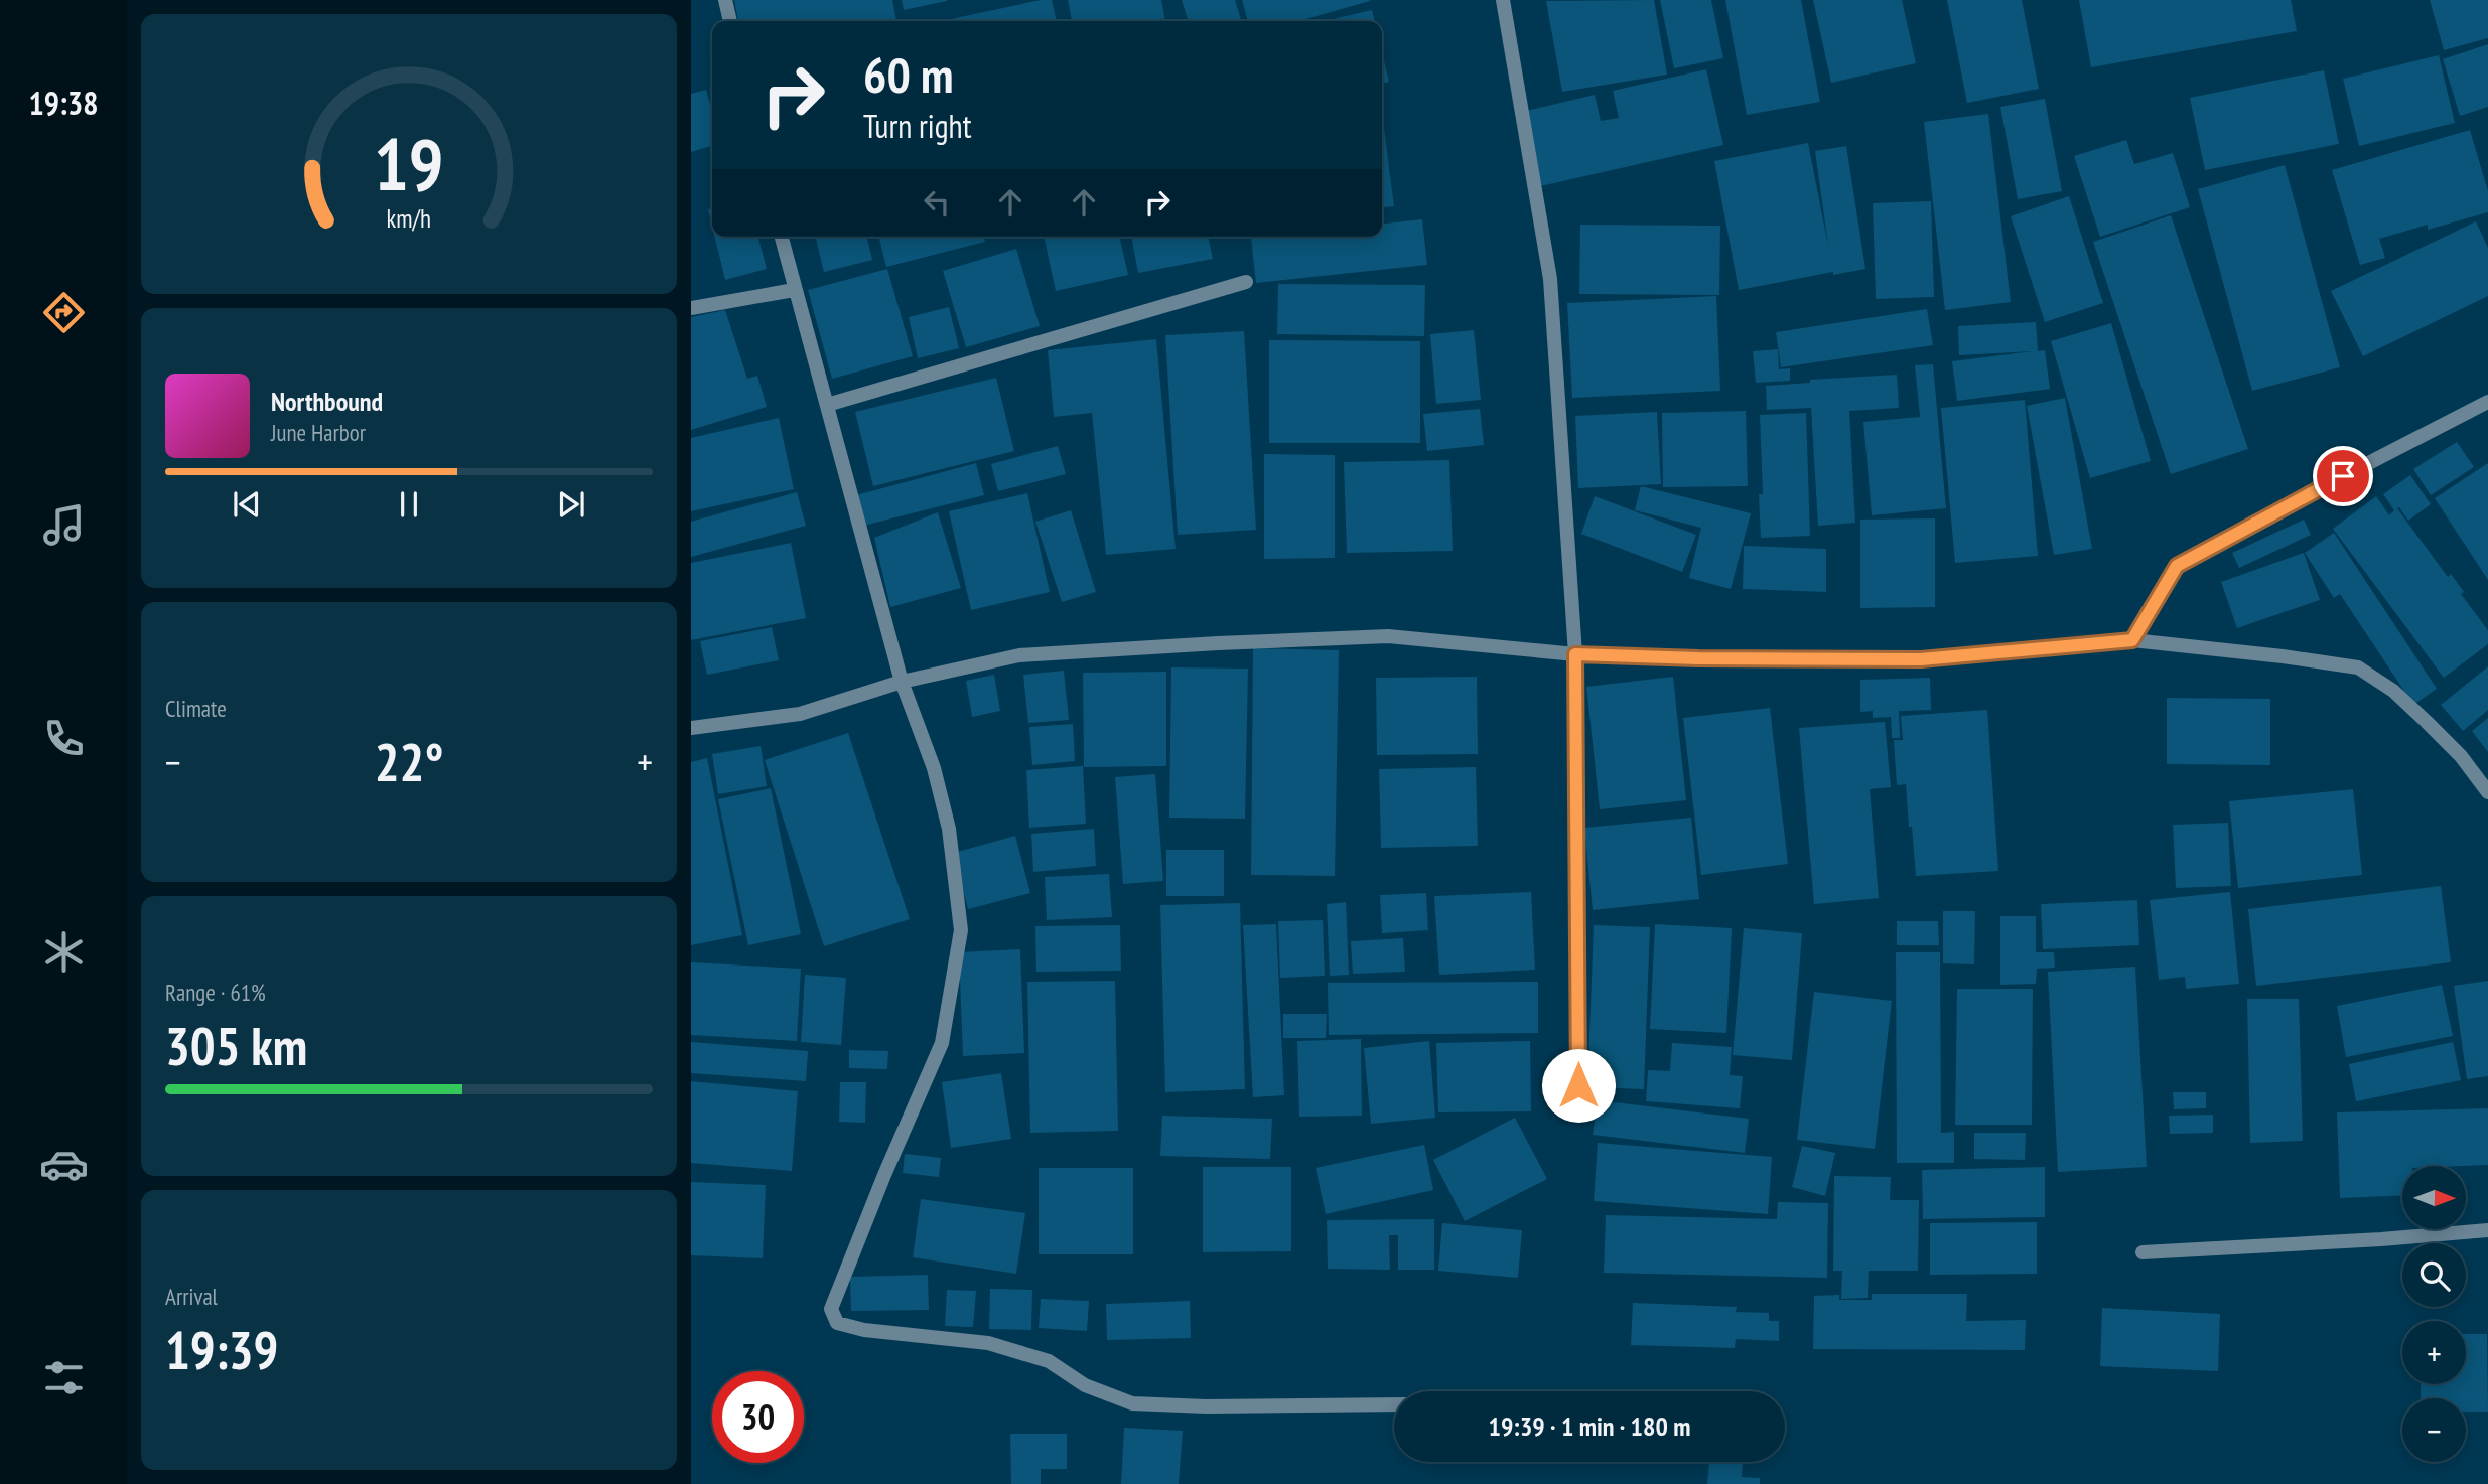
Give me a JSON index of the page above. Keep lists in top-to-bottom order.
{
  "north": "right",
  "page": {
    "tabs": "19:38",
    "turn": ["60 m", "Turn right"],
    "song": ["Northbound", "June Harbor"],
    "tile": [
      "Climate",
      ["Range · 61%", "305 km"],
      ["Arrival", "19:39"]
    ],
    "heat": ["−", "22°", "+"],
    "map_buttons": ["+", "−"],
    "limit": "30",
    "trip": "19:39 · 1 min · 180 m",
    "gauge": ["19", "km/h"]
  }
}
